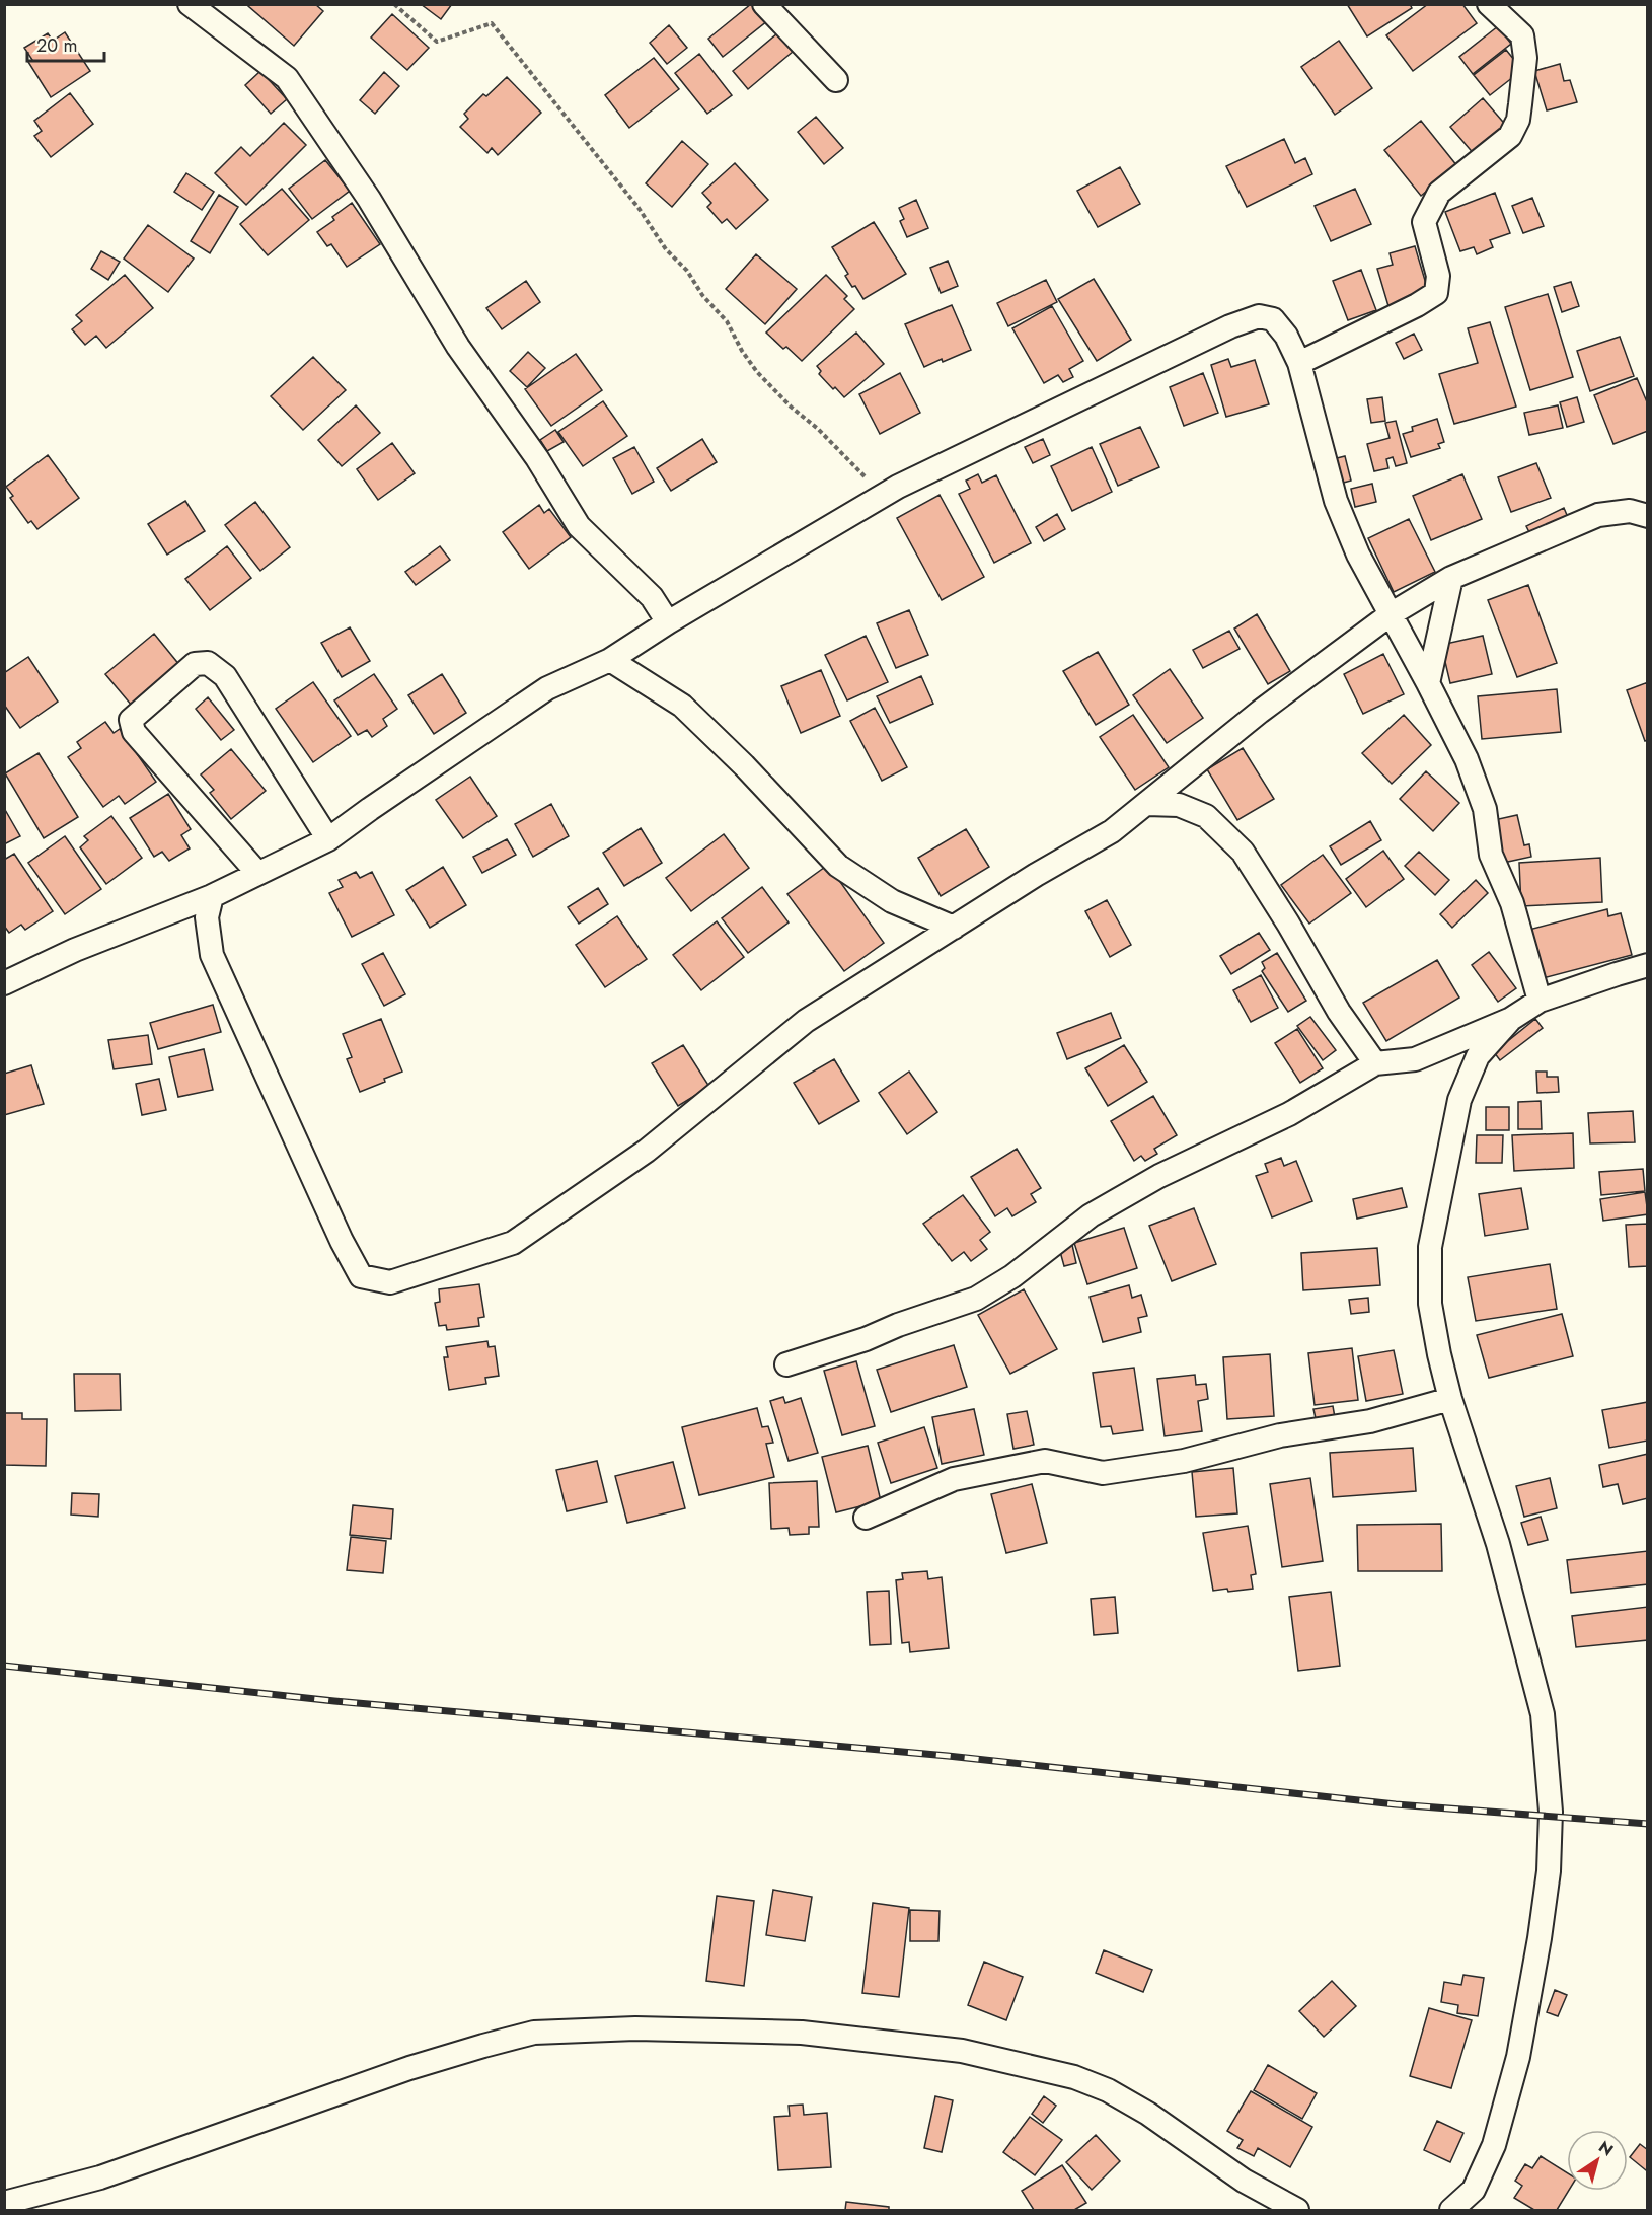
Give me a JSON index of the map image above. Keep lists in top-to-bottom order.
{
  "scale_bar": "20 m",
  "north": "top right"
}
